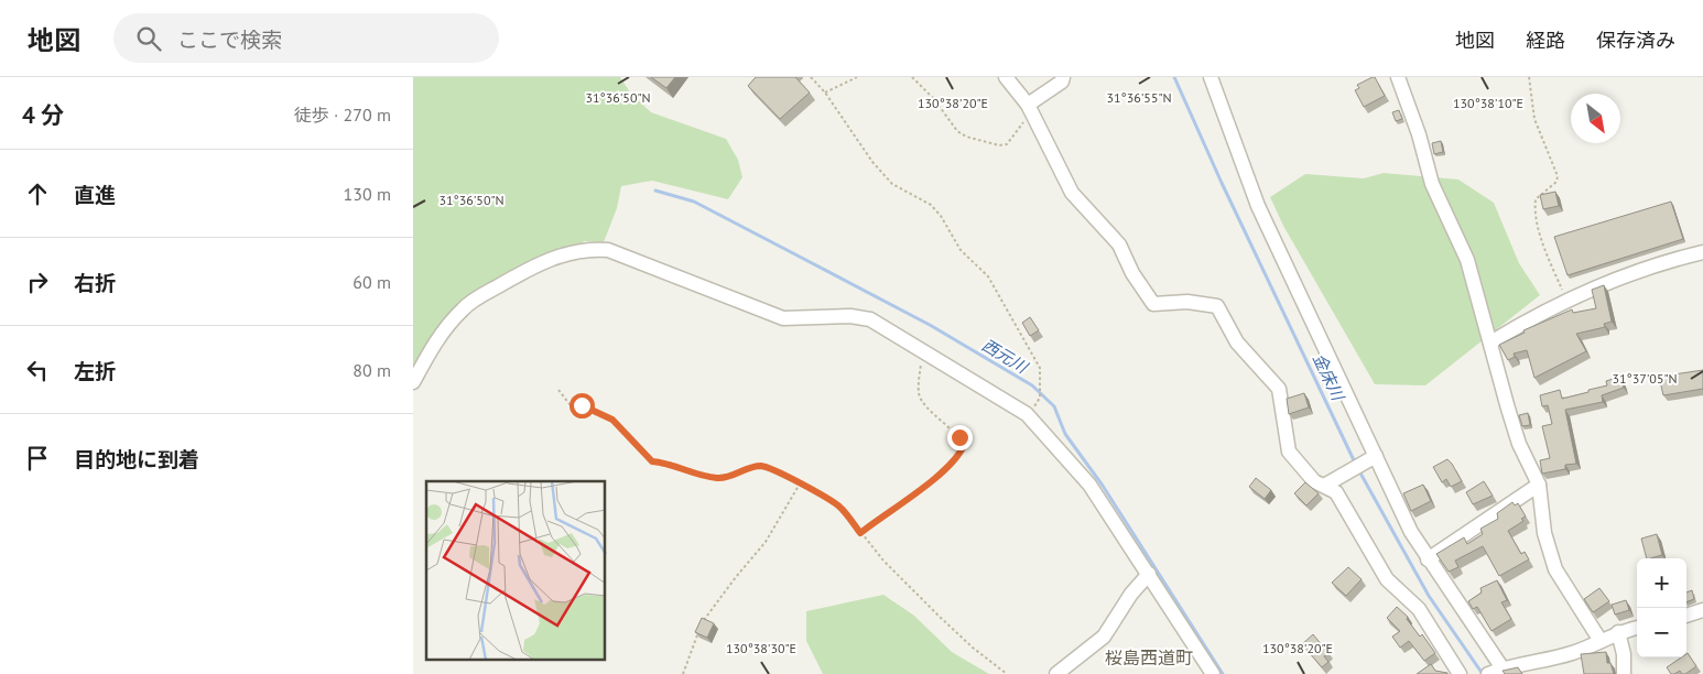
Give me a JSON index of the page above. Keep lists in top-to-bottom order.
{
  "districts": ["桜島西道町"],
  "water": ["西元川", "金床川"],
  "north": "bottom right",
  "page": {
    "header": "地図",
    "search": "ここで検索",
    "nav": ["地図", "経路", "保存済み"],
    "heading": ["4 分", "徒歩 · 270 m"],
    "list": [
      ["直進", "130 m"],
      ["右折", "60 m"],
      ["左折", "80 m"],
      "目的地に到着"
    ],
    "map_buttons": ["+", "−"]
  },
  "coordinates": [
    "31°36'50\"N",
    "31°36'55\"N",
    "130°38'20\"E",
    "130°38'10\"E",
    "31°37'05\"N",
    "130°38'30\"E"
  ]
}
